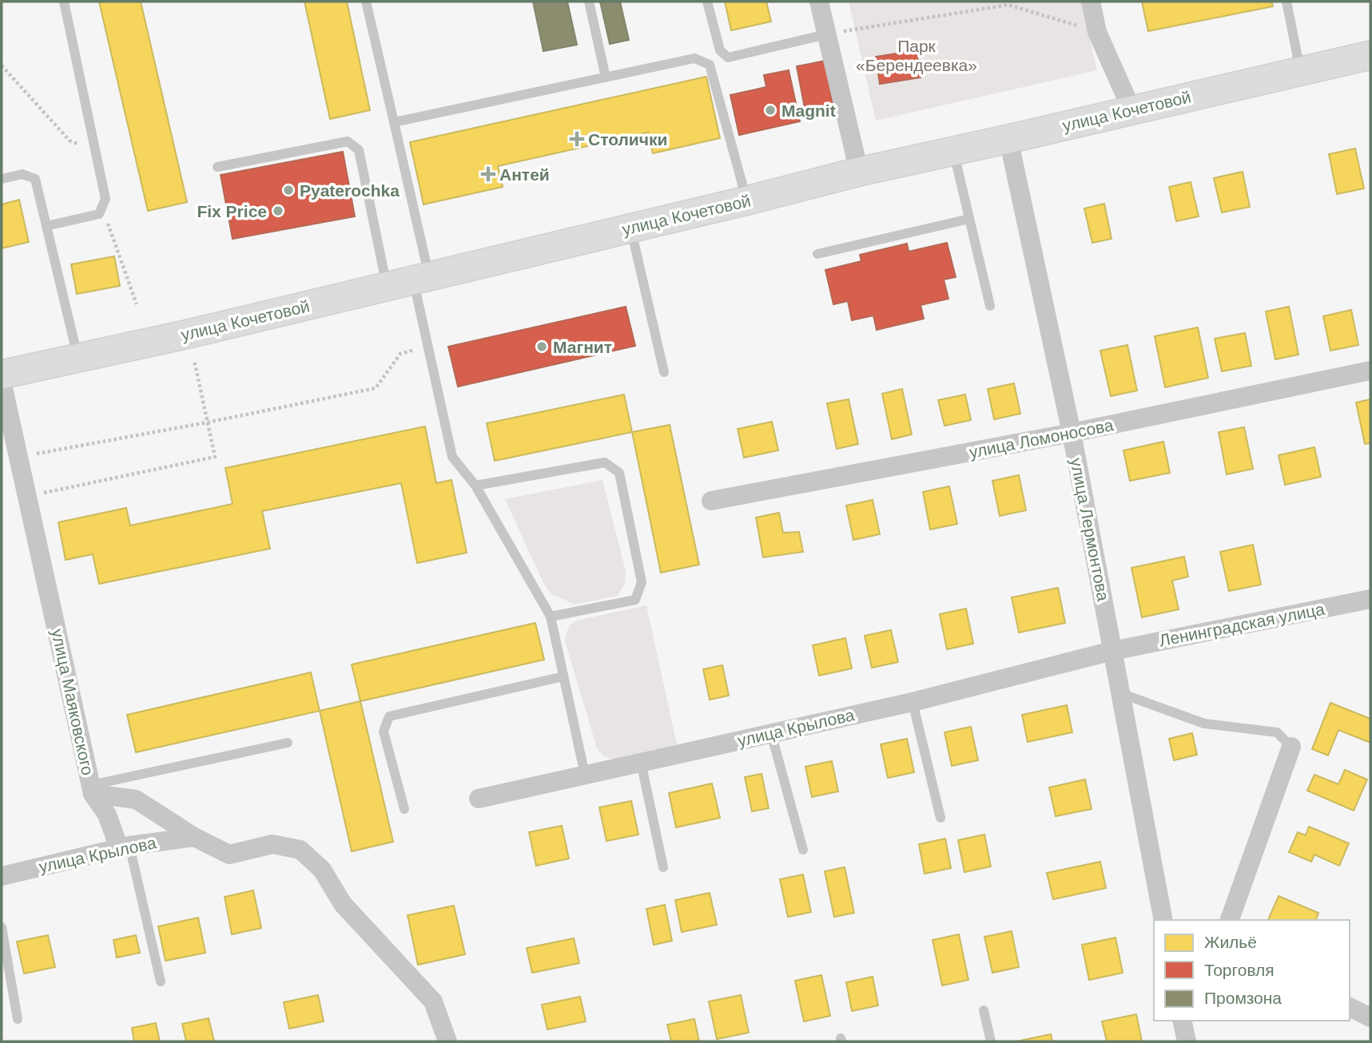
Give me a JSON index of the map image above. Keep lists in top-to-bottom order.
{
  "streets": {
    "main road": ["улица Кочетовой"],
    "street": [
      "улица Ломоносова",
      "улица Лермонтова",
      "Ленинградская улица",
      "улица Маяковского",
      "улица Крылова"
    ]
  },
  "crossings": [
    ["улица Кочетовой", "улица Лермонтова"],
    ["улица Ломоносова", "улица Лермонтова"],
    ["улица Лермонтова", "Ленинградская улица"],
    ["улица Лермонтова", "улица Крылова"],
    ["Ленинградская улица", "улица Крылова"],
    ["улица Маяковского", "улица Крылова"]
  ],
  "parks": ["Парк «Берендеевка»"],
  "places": {
    "other": [
      "Magnit",
      "Pyaterochka",
      "Fix Price",
      "Магнит"
    ],
    "health": ["Столички", "Антей"]
  },
  "legend": ["Жильё", "Торговля", "Промзона"]
}
